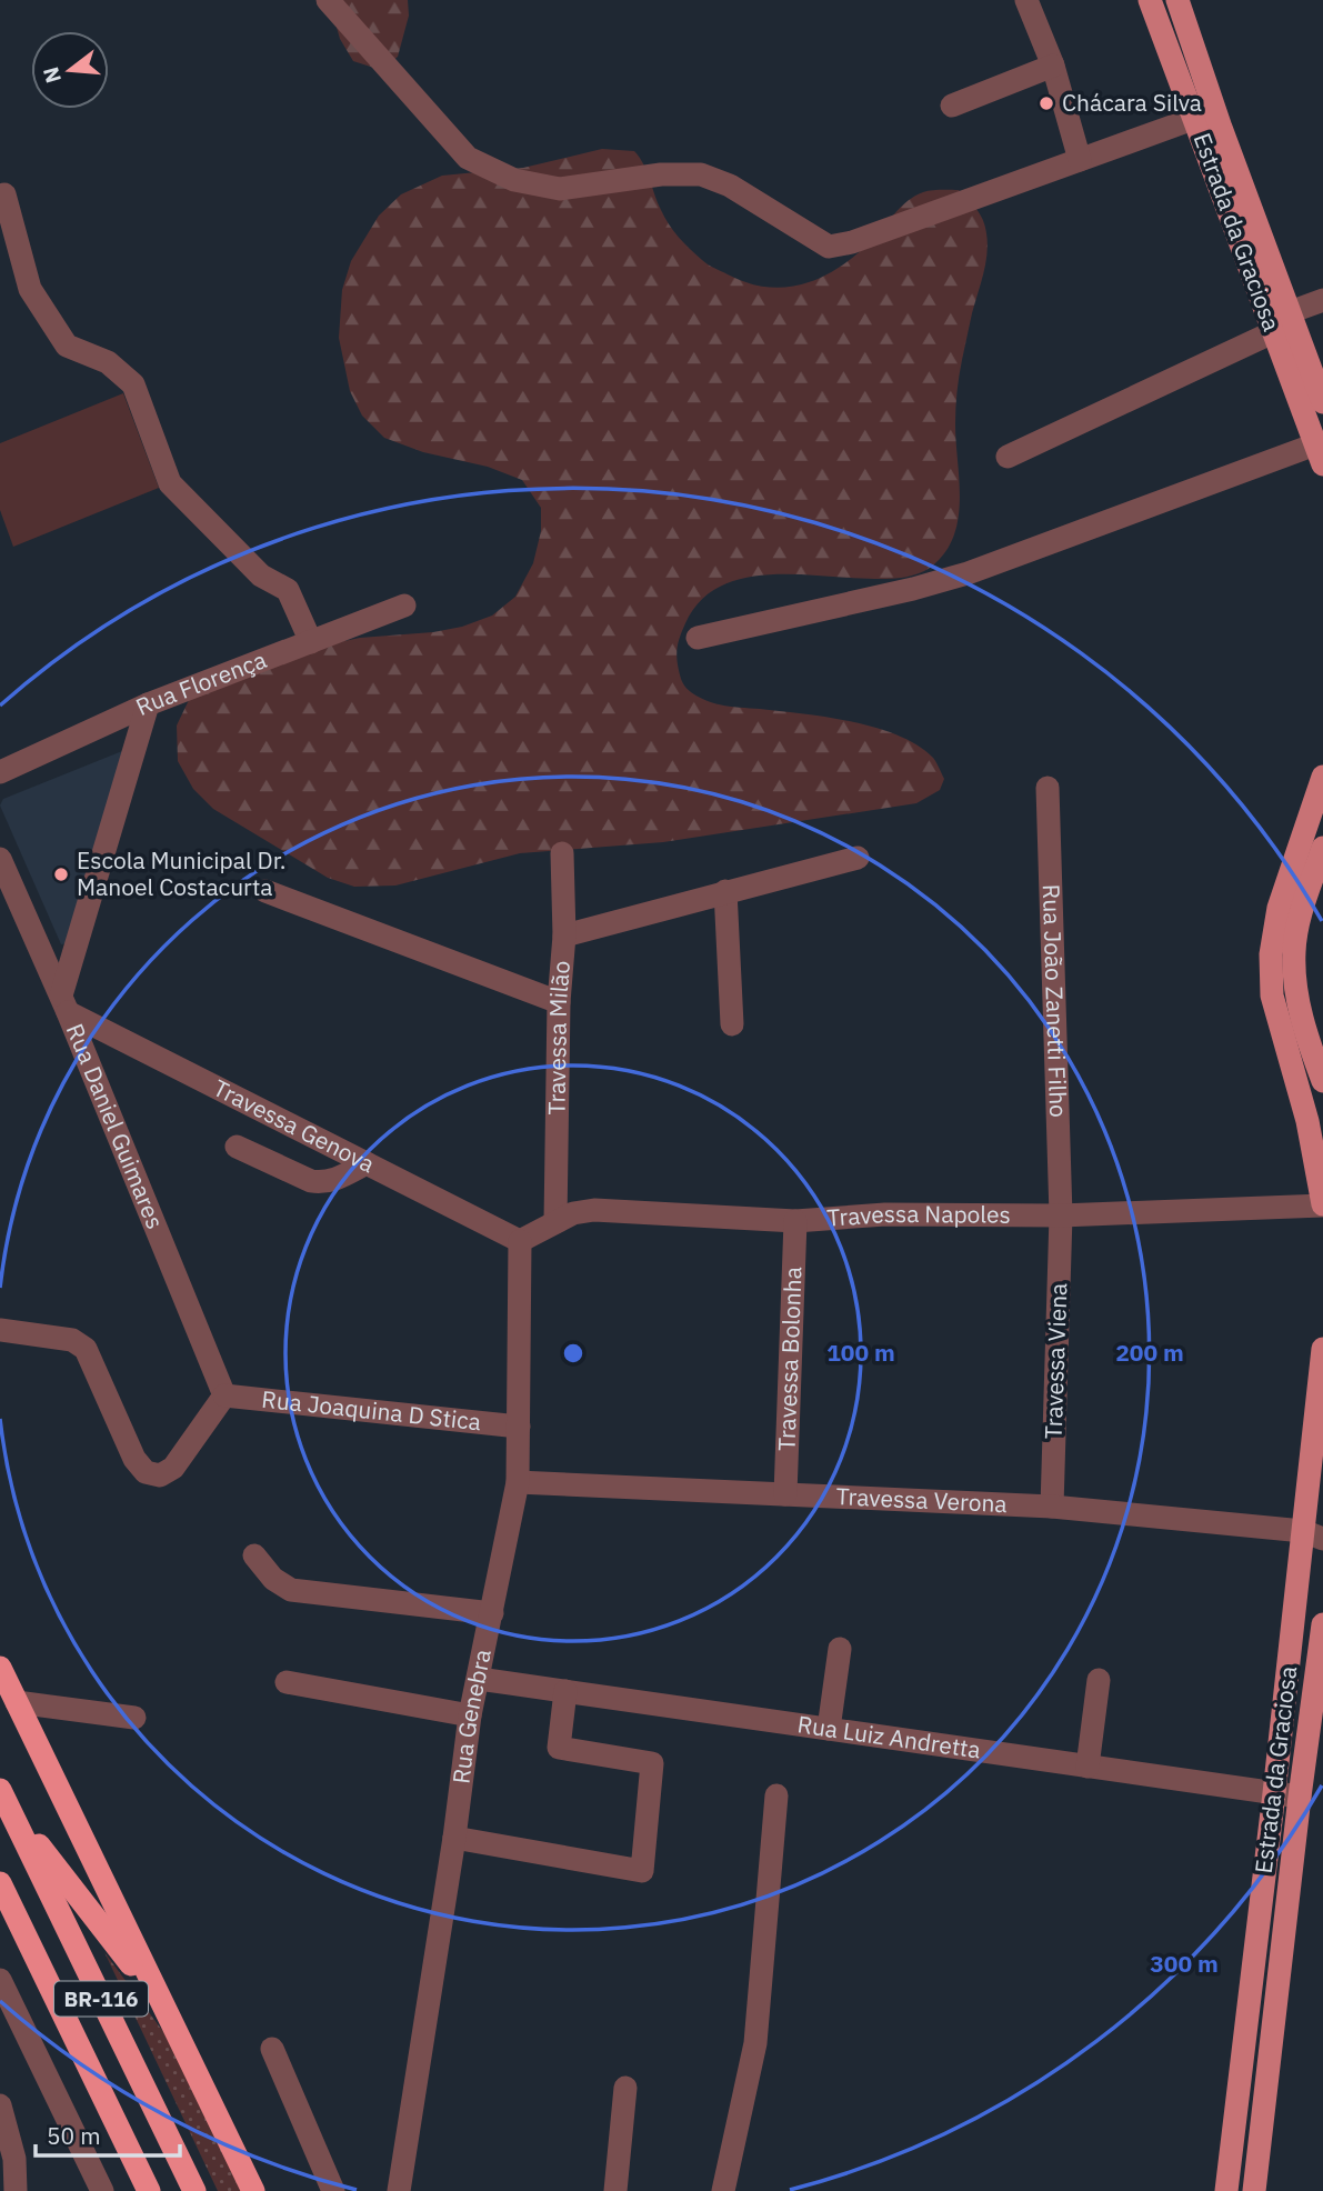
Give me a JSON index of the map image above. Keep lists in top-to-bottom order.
{
  "streets": {
    "highway": ["BR-116"],
    "main road": ["Estrada da Graciosa"],
    "street": [
      "Rua Florença",
      "Rua João Zanetti Filho",
      "Travessa Milão",
      "Rua Daniel Guimares",
      "Travessa Genova",
      "Travessa Napoles",
      "Travessa Bolonha",
      "Travessa Viena",
      "Rua Joaquina D Stica",
      "Travessa Verona",
      "Rua Genebra",
      "Rua Luiz Andretta"
    ]
  },
  "crossings": [
    ["Estrada da Graciosa", "Travessa Verona"],
    ["Estrada da Graciosa", "Rua Luiz Andretta"],
    ["Rua João Zanetti Filho", "Travessa Napoles"],
    ["Rua João Zanetti Filho", "Travessa Viena"],
    ["Travessa Milão", "Travessa Napoles"],
    ["Rua Daniel Guimares", "Travessa Genova"],
    ["Rua Daniel Guimares", "Rua Joaquina D Stica"],
    ["Travessa Genova", "Travessa Napoles"],
    ["Travessa Genova", "Rua Genebra"],
    ["Travessa Napoles", "Travessa Bolonha"],
    ["Travessa Napoles", "Travessa Viena"],
    ["Travessa Napoles", "Rua Genebra"],
    ["Travessa Bolonha", "Travessa Verona"],
    ["Travessa Viena", "Travessa Verona"],
    ["Rua Joaquina D Stica", "Rua Genebra"],
    ["Travessa Verona", "Rua Genebra"],
    ["Rua Genebra", "Rua Luiz Andretta"]
  ],
  "places": ["Chácara Silva", "Escola Municipal Dr. Manoel Costacurta"],
  "scale_bar": "50 m",
  "north": "left",
  "rings": ["100 m", "200 m", "300 m"]
}
